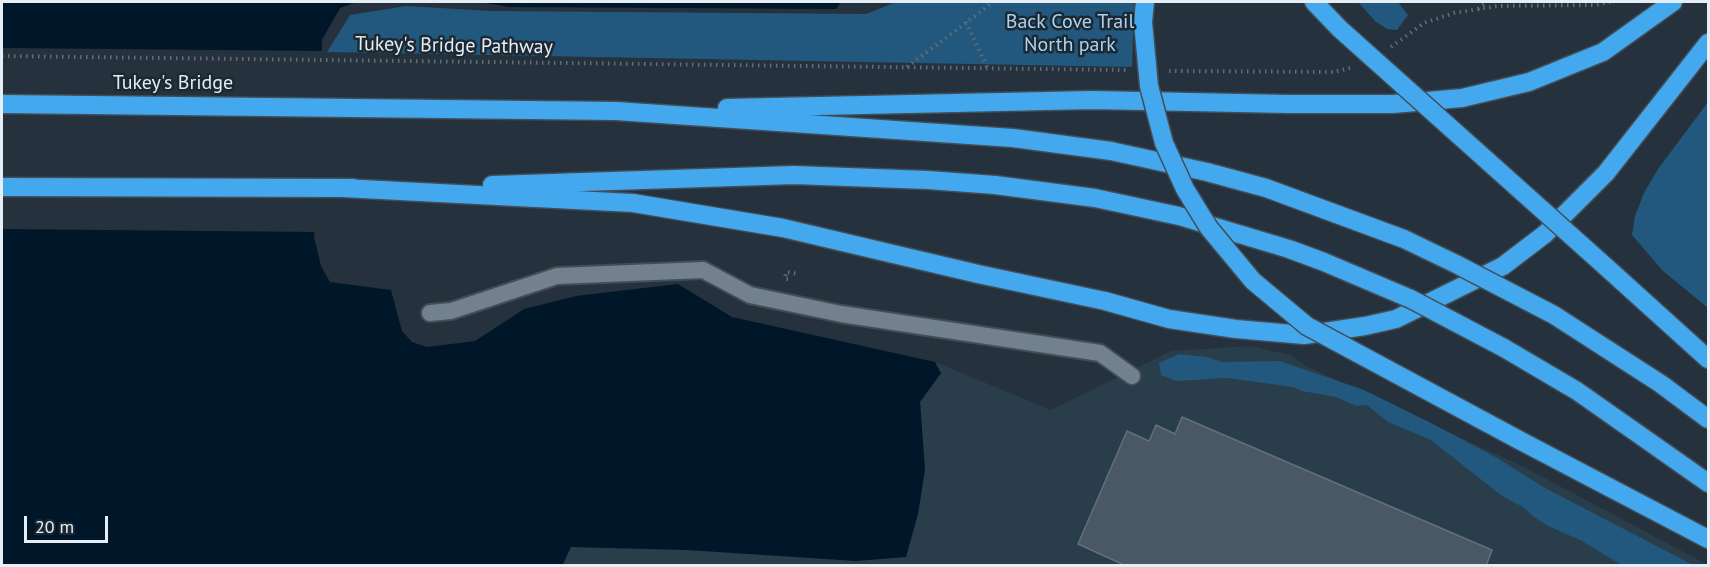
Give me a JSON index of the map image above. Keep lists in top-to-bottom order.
{
  "streets": {
    "highway": ["Tukey's Bridge"],
    "path": ["Tukey's Bridge Pathway"]
  },
  "parks": ["Back Cove Trail North park"],
  "scale_bar": "20 m"
}
